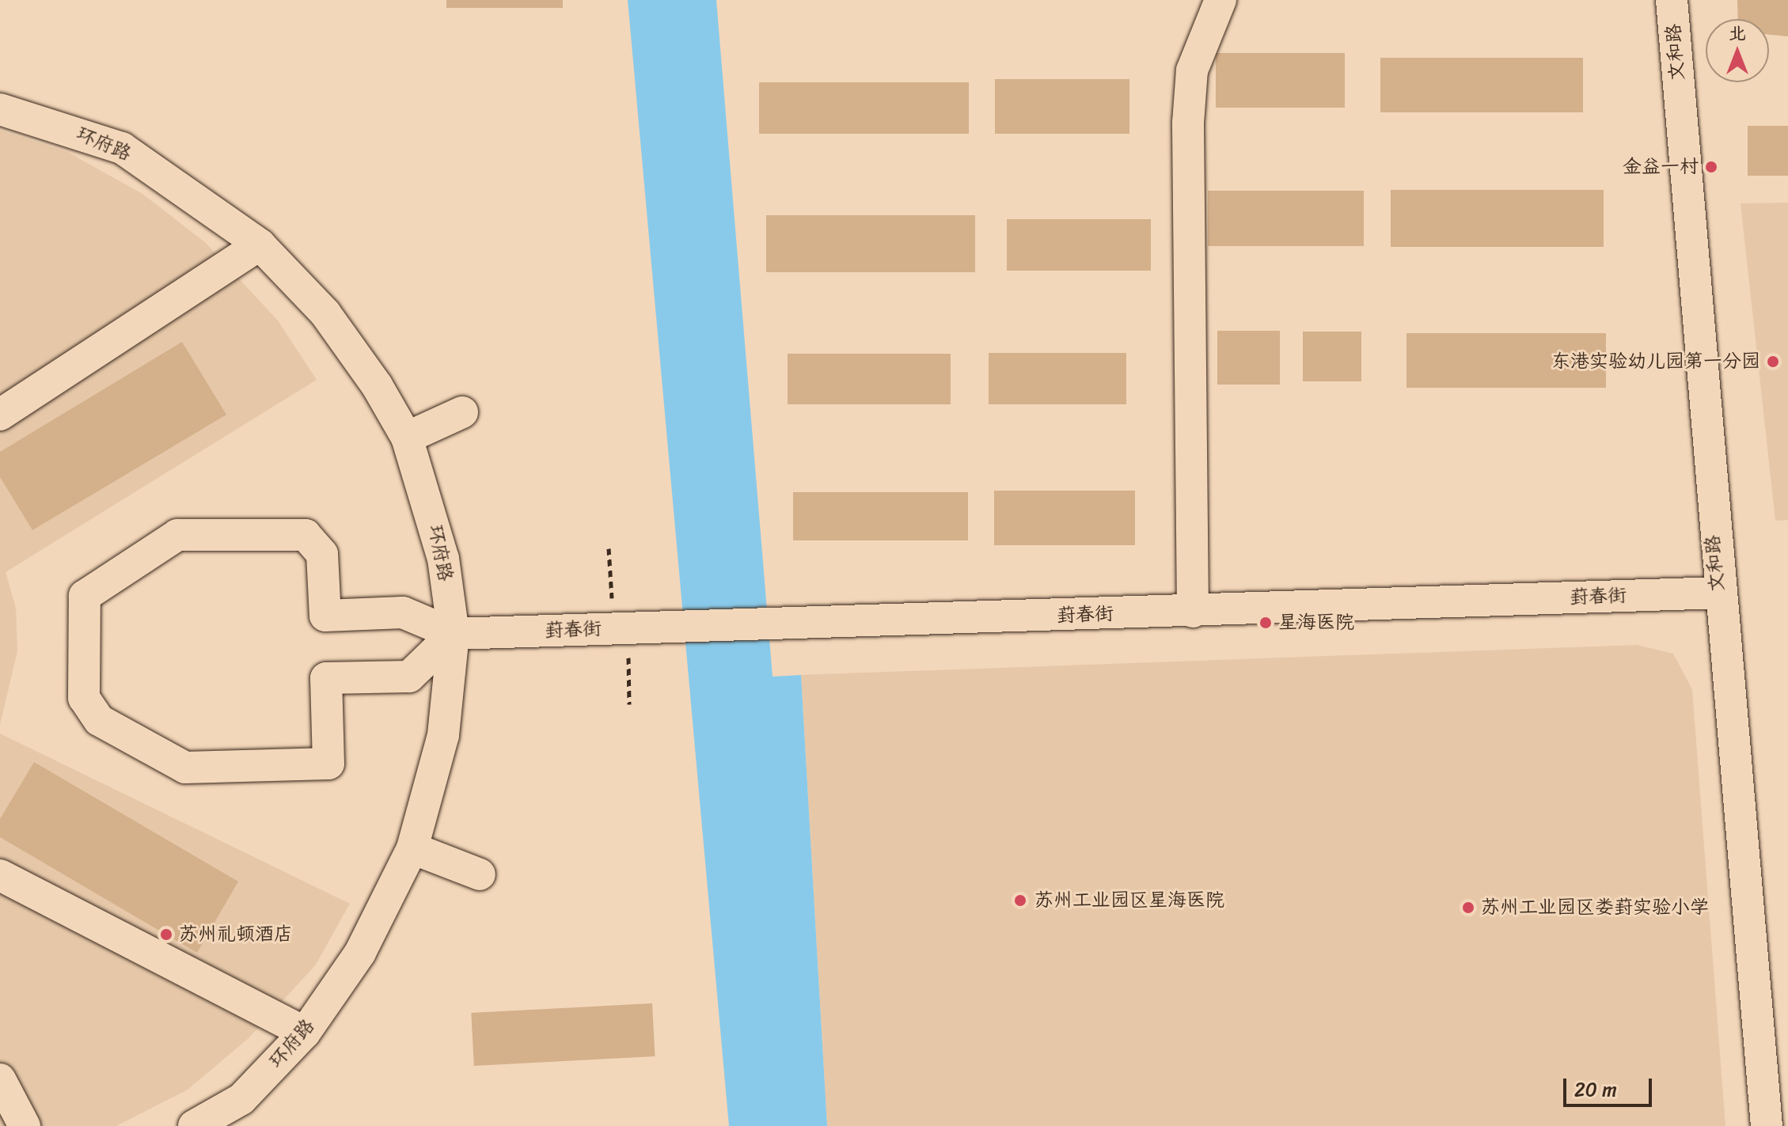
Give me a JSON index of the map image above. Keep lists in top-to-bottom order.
{
  "streets": {
    "street": ["文和路", "环府路", "葑春街"]
  },
  "crossings": [
    ["文和路", "葑春街"],
    ["环府路", "葑春街"]
  ],
  "places": [
    "金益一村",
    "东港实验幼儿园第一分园",
    "星海医院",
    "苏州工业园区星海医院",
    "苏州工业园区娄葑实验小学",
    "苏州礼顿酒店"
  ],
  "scale_bar": "20 m",
  "north": "top"
}
